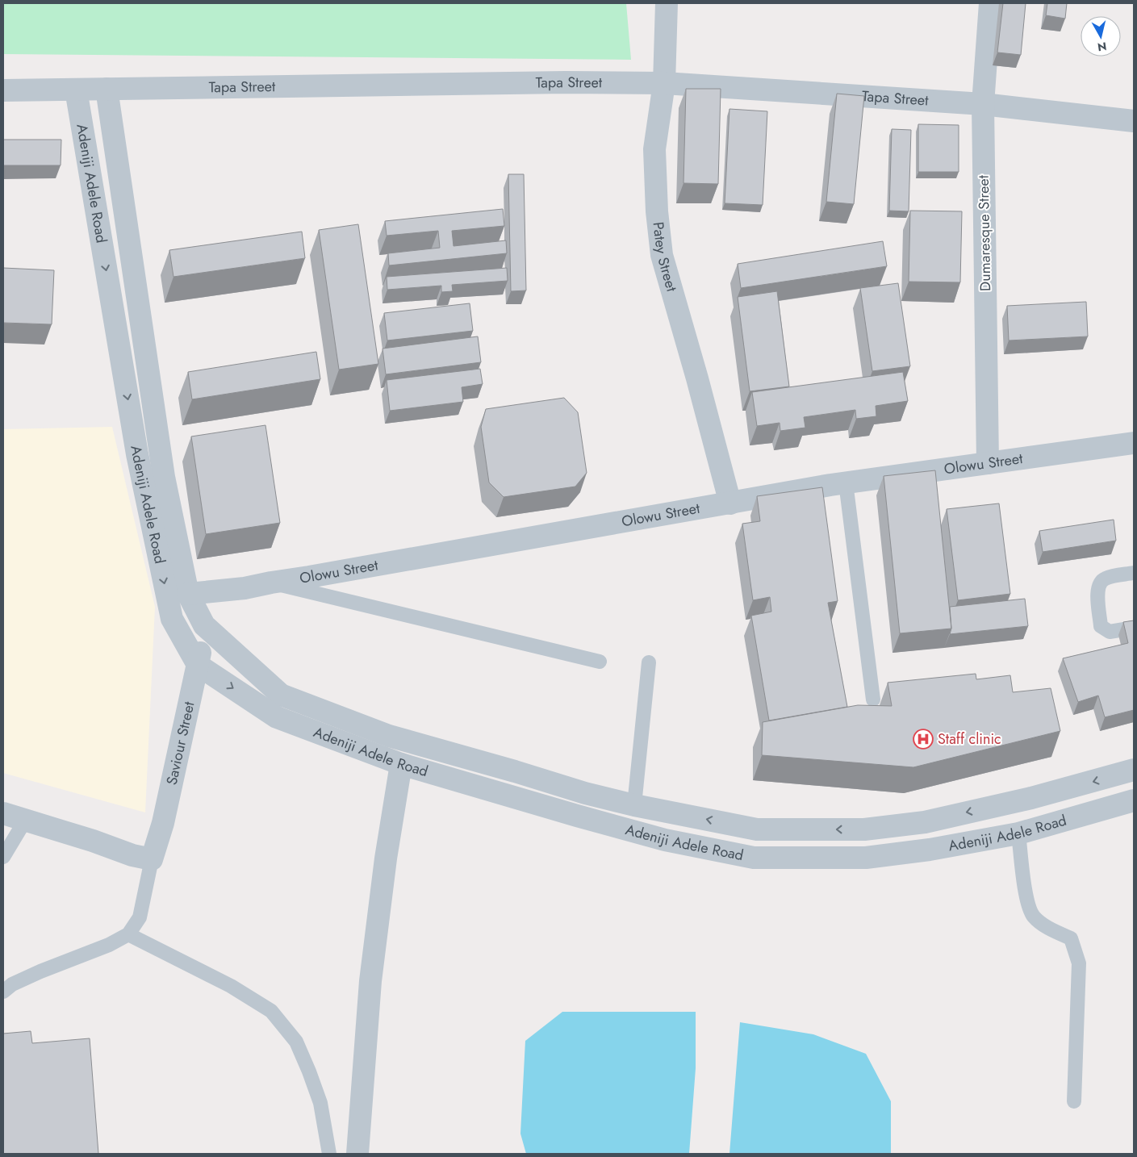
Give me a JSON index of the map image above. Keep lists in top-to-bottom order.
{
  "streets": {
    "street": [
      "Tapa Street",
      "Adeniji Adele Road",
      "Dumaresque Street",
      "Patey Street",
      "Olowu Street",
      "Saviour Street"
    ]
  },
  "crossings": [
    ["Tapa Street", "Adeniji Adele Road"],
    ["Tapa Street", "Dumaresque Street"],
    ["Tapa Street", "Patey Street"],
    ["Adeniji Adele Road", "Olowu Street"],
    ["Adeniji Adele Road", "Saviour Street"],
    ["Dumaresque Street", "Olowu Street"],
    ["Patey Street", "Olowu Street"]
  ],
  "places": {
    "hospital": ["Staff clinic"]
  },
  "north": "bottom"
}
